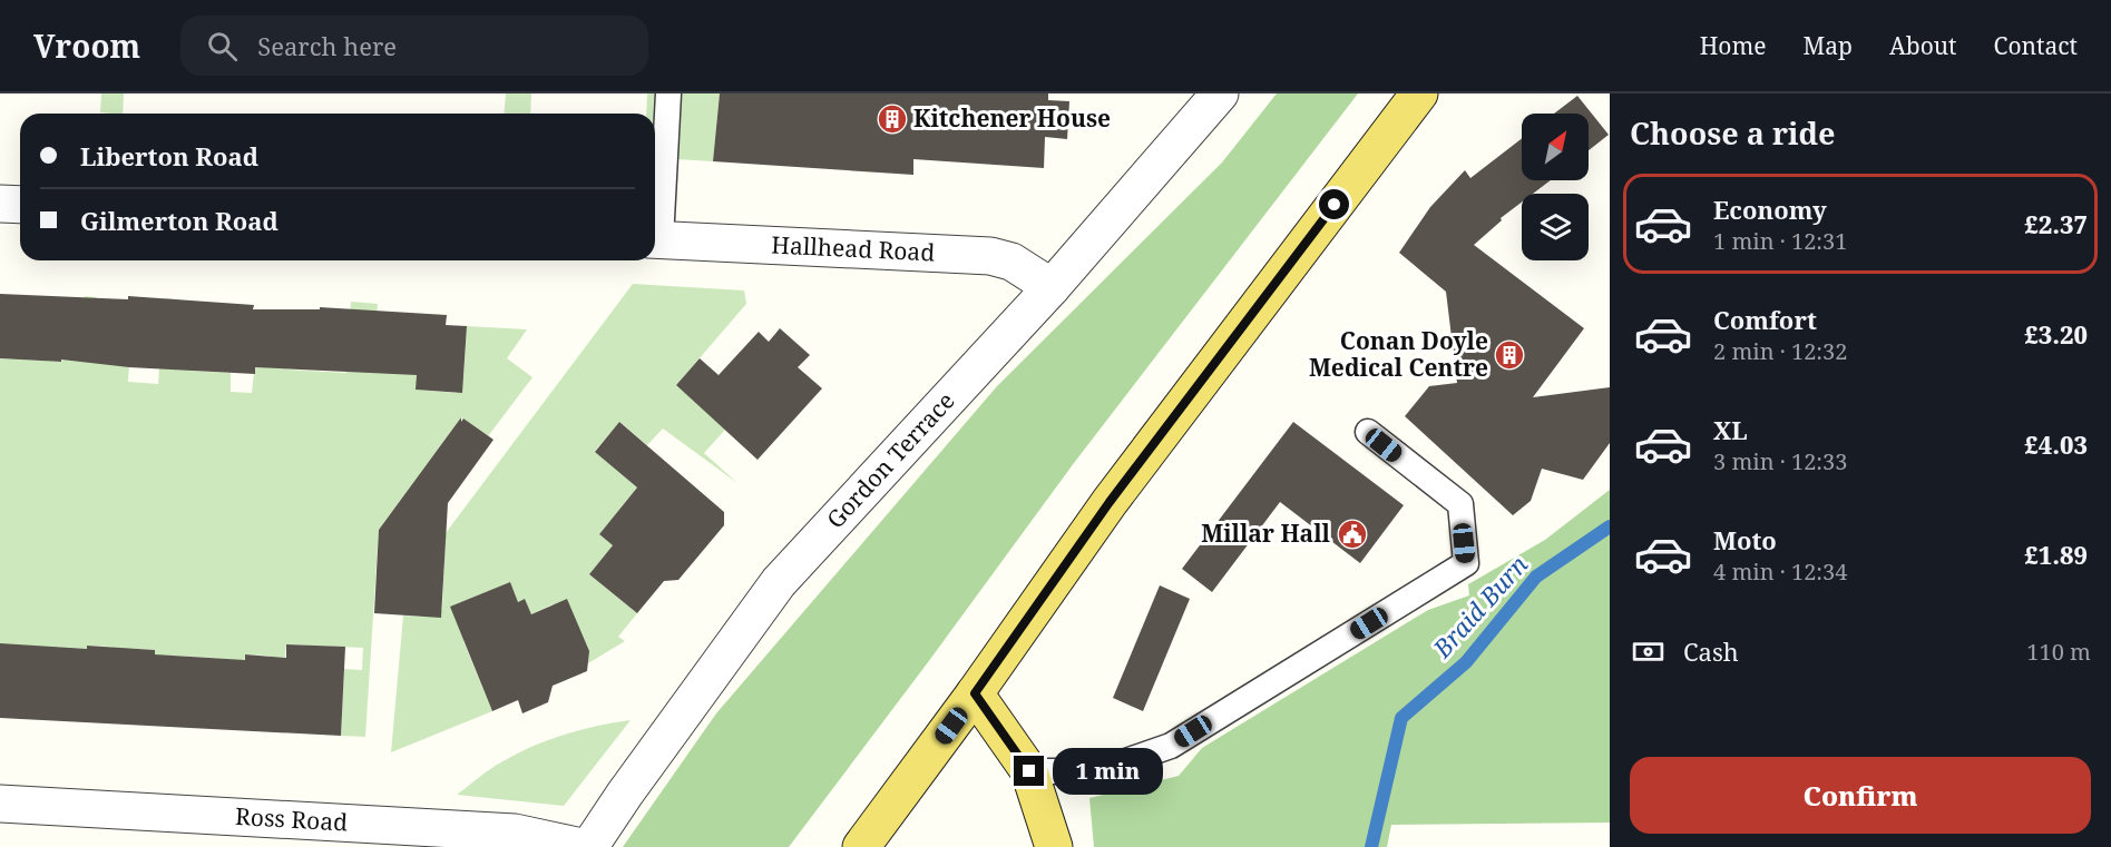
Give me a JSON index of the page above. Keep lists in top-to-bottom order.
{
  "streets": {
    "street": ["Hallhead Road", "Gordon Terrace", "Ross Road"]
  },
  "crossings": [
    ["Hallhead Road", "Gordon Terrace"]
  ],
  "water": ["Braid Burn"],
  "places": {
    "building": ["Kitchener House", "Conan Doyle Medical Centre"],
    "public building": ["Millar Hall"]
  },
  "north": "top right",
  "page": {
    "header": "Vroom",
    "search": "Search here",
    "nav": [
      "Home",
      "Map",
      "About",
      "Contact"
    ],
    "heading": "Choose a ride",
    "banner": ["Liberton Road", "Gilmerton Road"],
    "list": [
      {
        "name": "Economy",
        "note": "1 min · 12:31",
        "value": "£2.37"
      },
      {
        "name": "Comfort",
        "note": "2 min · 12:32",
        "value": "£3.20"
      },
      {
        "name": "XL",
        "note": "3 min · 12:33",
        "value": "£4.03"
      },
      {
        "name": "Moto",
        "note": "4 min · 12:34",
        "value": "£1.89"
      }
    ],
    "pay": ["Cash", "110 m"],
    "buttons": "Confirm",
    "bubble": "1 min"
  }
}
